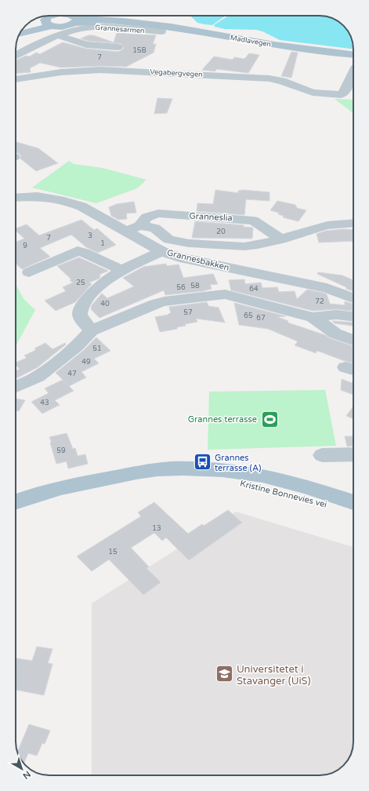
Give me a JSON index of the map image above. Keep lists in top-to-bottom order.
{
  "streets": {
    "main road": ["Madlavegen", "Kristine Bonnevies vei"],
    "street": [
      "Grannesarmen",
      "Vegabergvegen",
      "Granneslia",
      "Grannesbakken"
    ]
  },
  "crossings": [
    ["Grannesarmen", "Madlavegen"],
    ["Granneslia", "Grannesbakken"]
  ],
  "places": {
    "sports": ["Grannes terrasse"],
    "bus stop": ["Grannes terrasse (A)"],
    "school or university": ["Universitetet i Stavanger (UiS)"]
  },
  "house_numbers": [
    "15B",
    "7",
    "20",
    "3",
    "7",
    "1",
    "9",
    "25",
    "58",
    "56",
    "64",
    "72",
    "40",
    "57",
    "65",
    "67",
    "51",
    "49",
    "47",
    "43",
    "59",
    "13",
    "15"
  ],
  "north": "bottom right"
}
